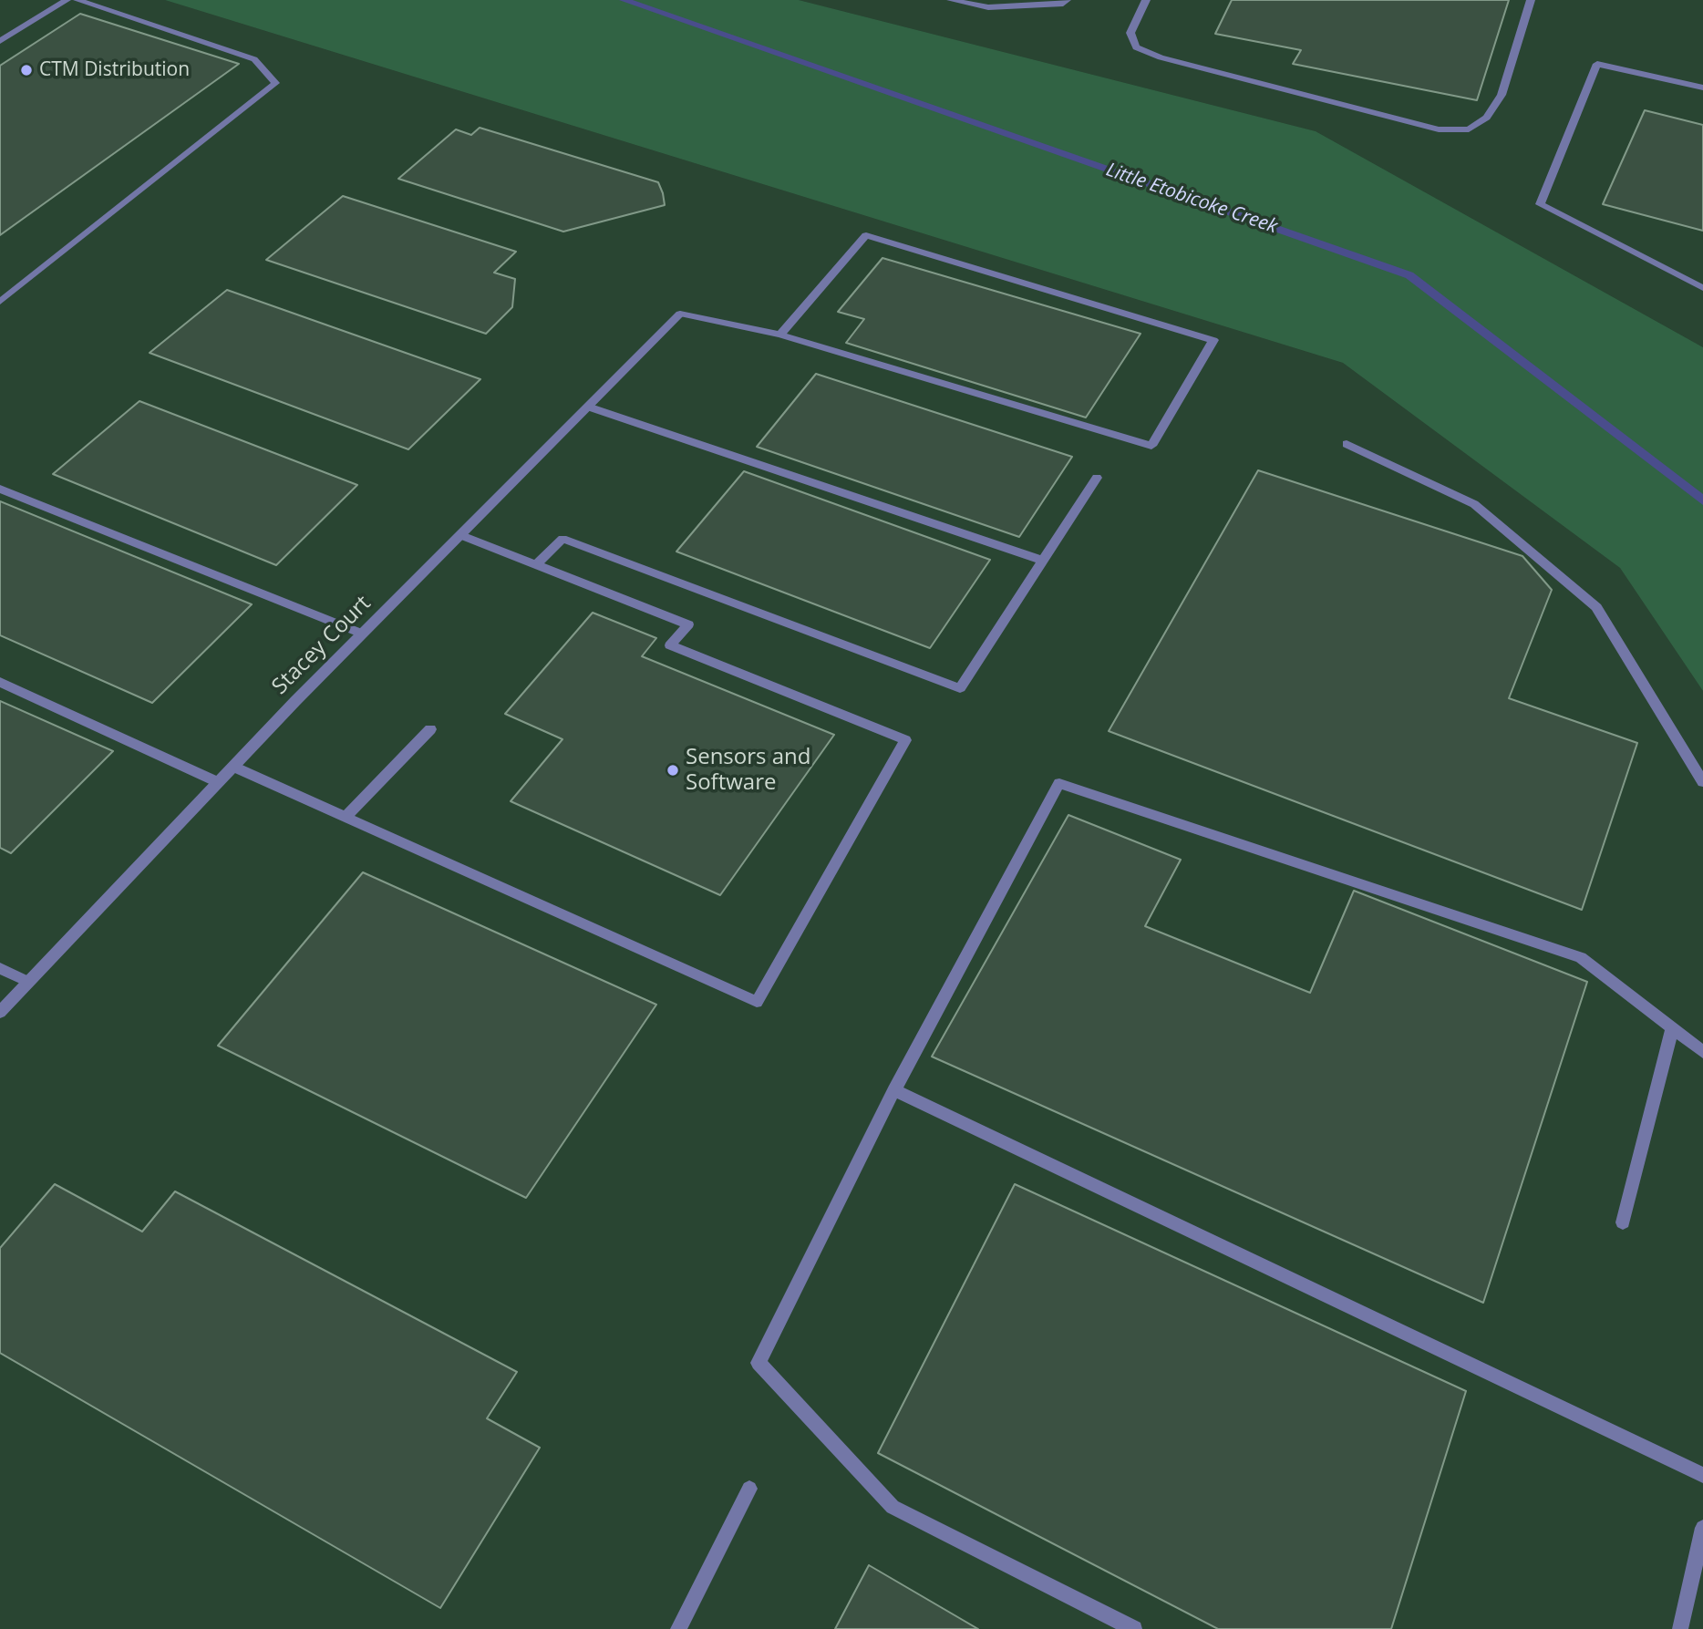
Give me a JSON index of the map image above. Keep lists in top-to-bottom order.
{
  "streets": {
    "street": ["Stacey Court"]
  },
  "water": ["Little Etobicoke Creek"],
  "places": ["CTM Distribution", "Sensors and Software"]
}
